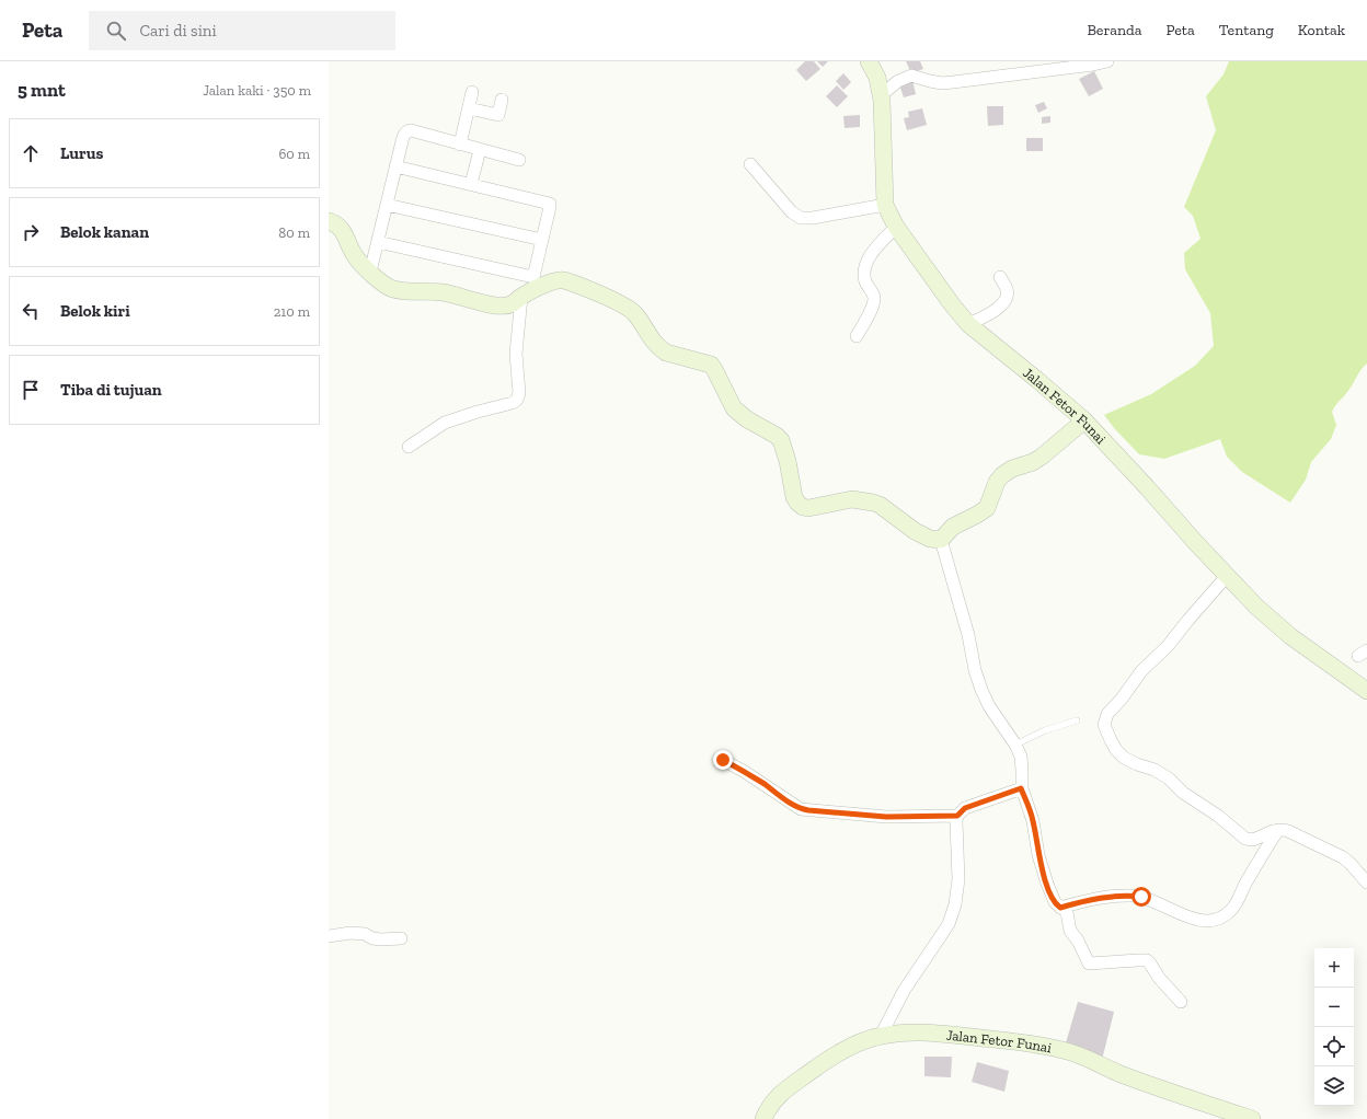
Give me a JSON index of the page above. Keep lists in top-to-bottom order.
{
  "streets": {
    "street": ["Jalan Fetor Funai"]
  },
  "page": {
    "header": "Peta",
    "search": "Cari di sini",
    "nav": [
      "Beranda",
      "Peta",
      "Tentang",
      "Kontak"
    ],
    "heading": ["5 mnt", "Jalan kaki · 350 m"],
    "list": [
      ["Lurus", "60 m"],
      ["Belok kanan", "80 m"],
      ["Belok kiri", "210 m"],
      "Tiba di tujuan"
    ],
    "map_buttons": ["+", "−"]
  }
}
